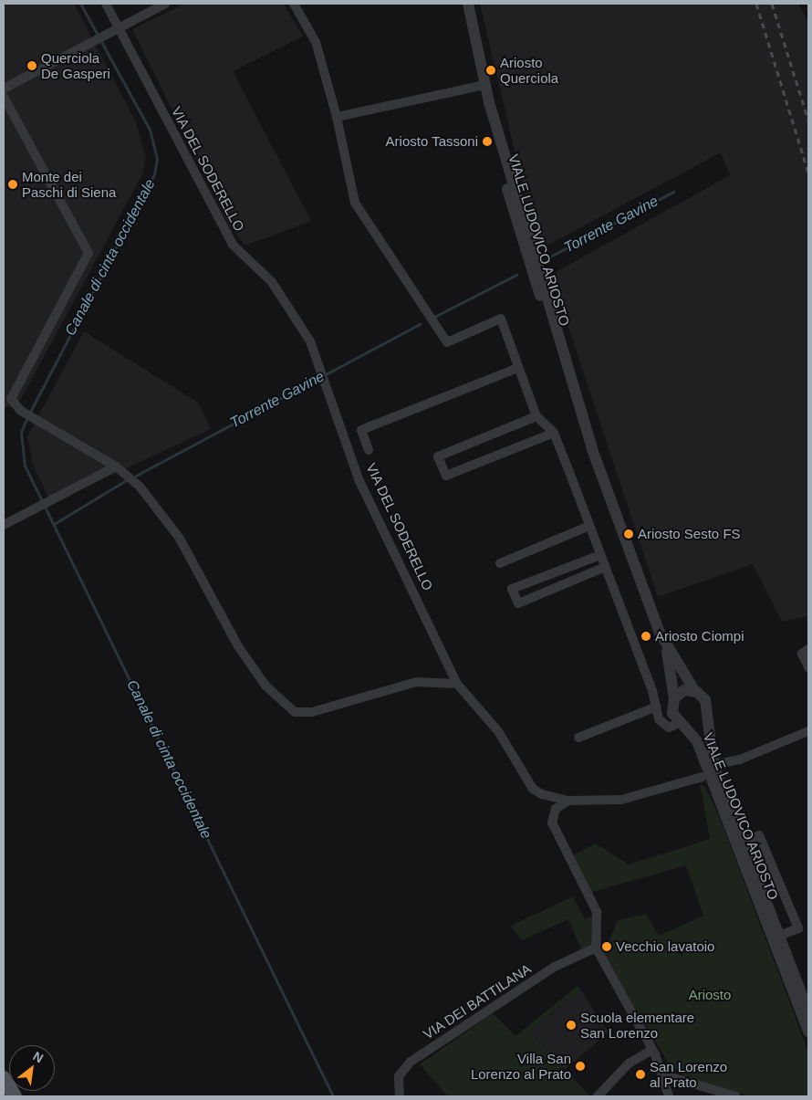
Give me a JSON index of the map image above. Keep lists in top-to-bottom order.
{
  "streets": {
    "street": ["VIA DEL SODERELLO", "VIALE LUDOVICO ARIOSTO", "VIA DEI BATTILANA"]
  },
  "crossings": [
    ["VIA DEL SODERELLO", "VIALE LUDOVICO ARIOSTO"]
  ],
  "water": ["Torrente Gavine", "Canale di cinta occidentale"],
  "parks": ["Ariosto"],
  "places": [
    "Querciola De Gasperi",
    "Ariosto Querciola",
    "Ariosto Tassoni",
    "Monte dei Paschi di Siena",
    "Ariosto Sesto FS",
    "Ariosto Ciompi",
    "Vecchio lavatoio",
    "Scuola elementare San Lorenzo",
    "Villa San Lorenzo al Prato",
    "San Lorenzo al Prato"
  ],
  "north": "top right"
}
